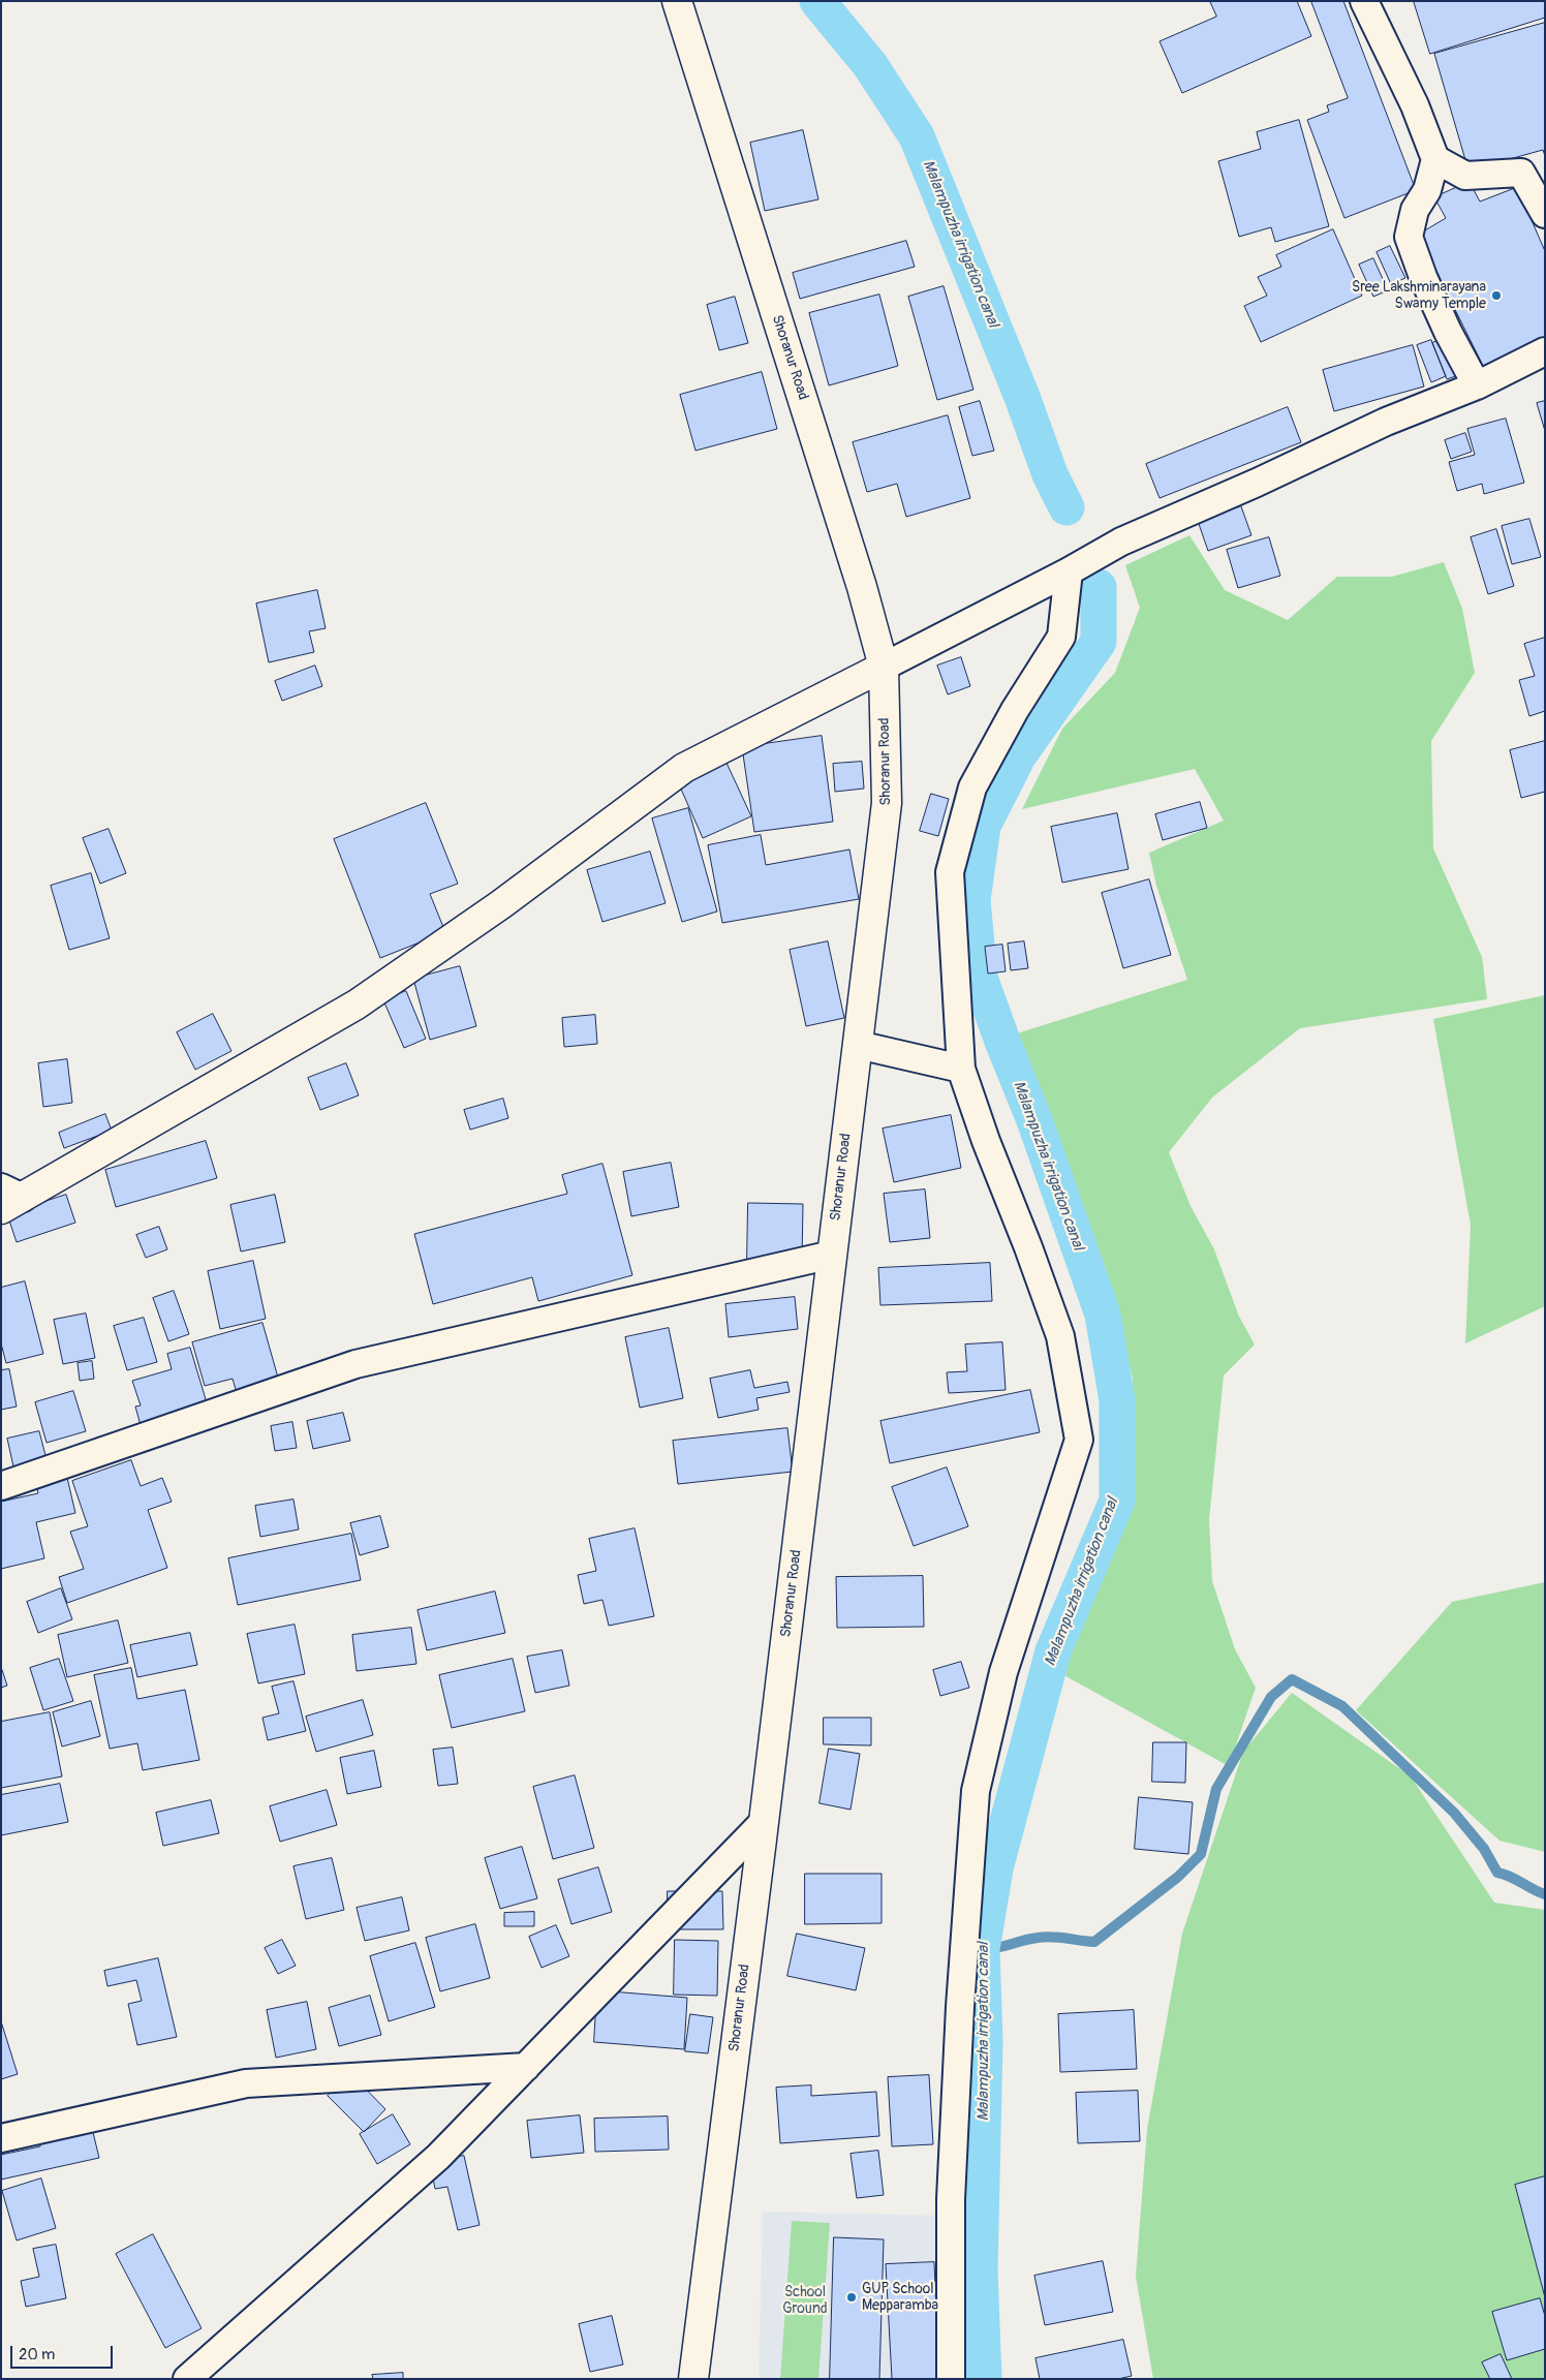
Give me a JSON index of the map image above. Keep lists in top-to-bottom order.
{
  "streets": {
    "main road": ["Shoranur Road"]
  },
  "water": ["Malampuzha irrigation canal"],
  "parks": ["School Ground"],
  "places": ["Sree Lakshminarayana Swamy Temple", "GUP School Mepparamba"],
  "scale_bar": "20 m"
}
